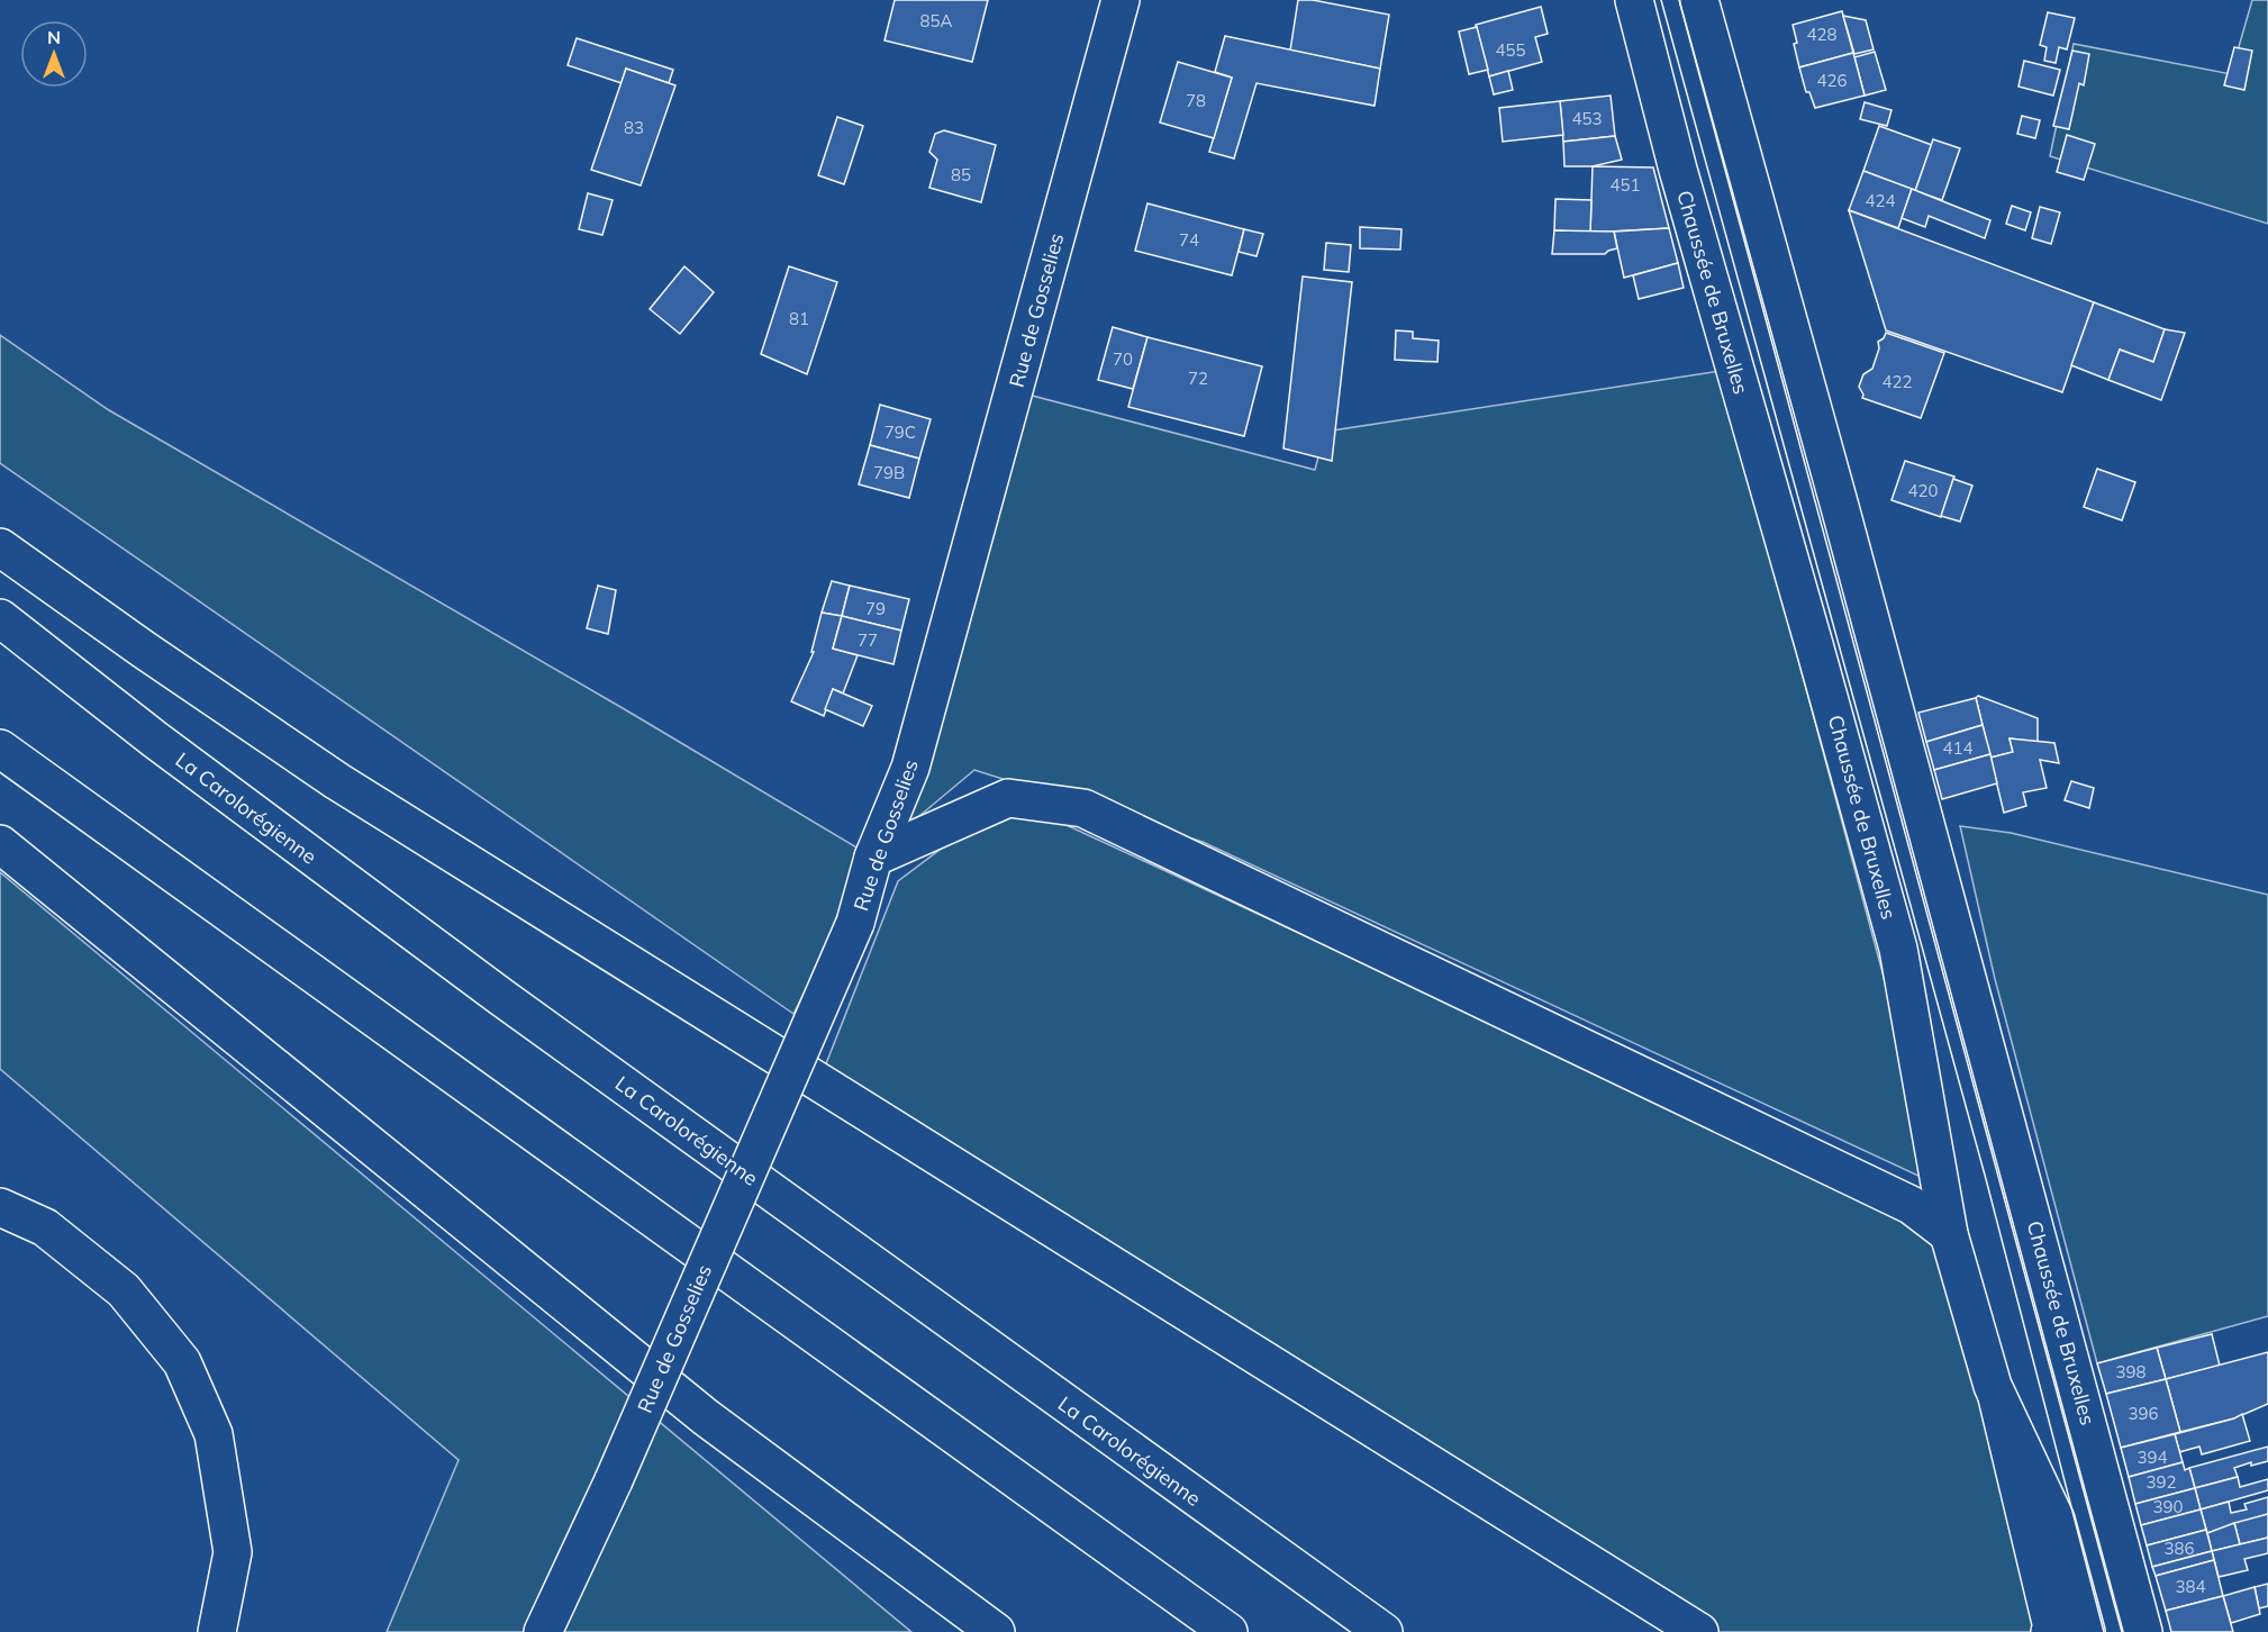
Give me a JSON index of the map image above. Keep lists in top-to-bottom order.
{
  "streets": {
    "main road": ["Chaussée de Bruxelles", "Rue de Gosselies", "La Carolorégienne"]
  },
  "house_numbers": [
    "85A",
    "428",
    "455",
    "426",
    "78",
    "453",
    "83",
    "85",
    "451",
    "424",
    "74",
    "81",
    "70",
    "72",
    "422",
    "79C",
    "79B",
    "420",
    "79",
    "77",
    "414",
    "398",
    "396",
    "394",
    "392",
    "390",
    "386",
    "384"
  ],
  "north": "top"
}
